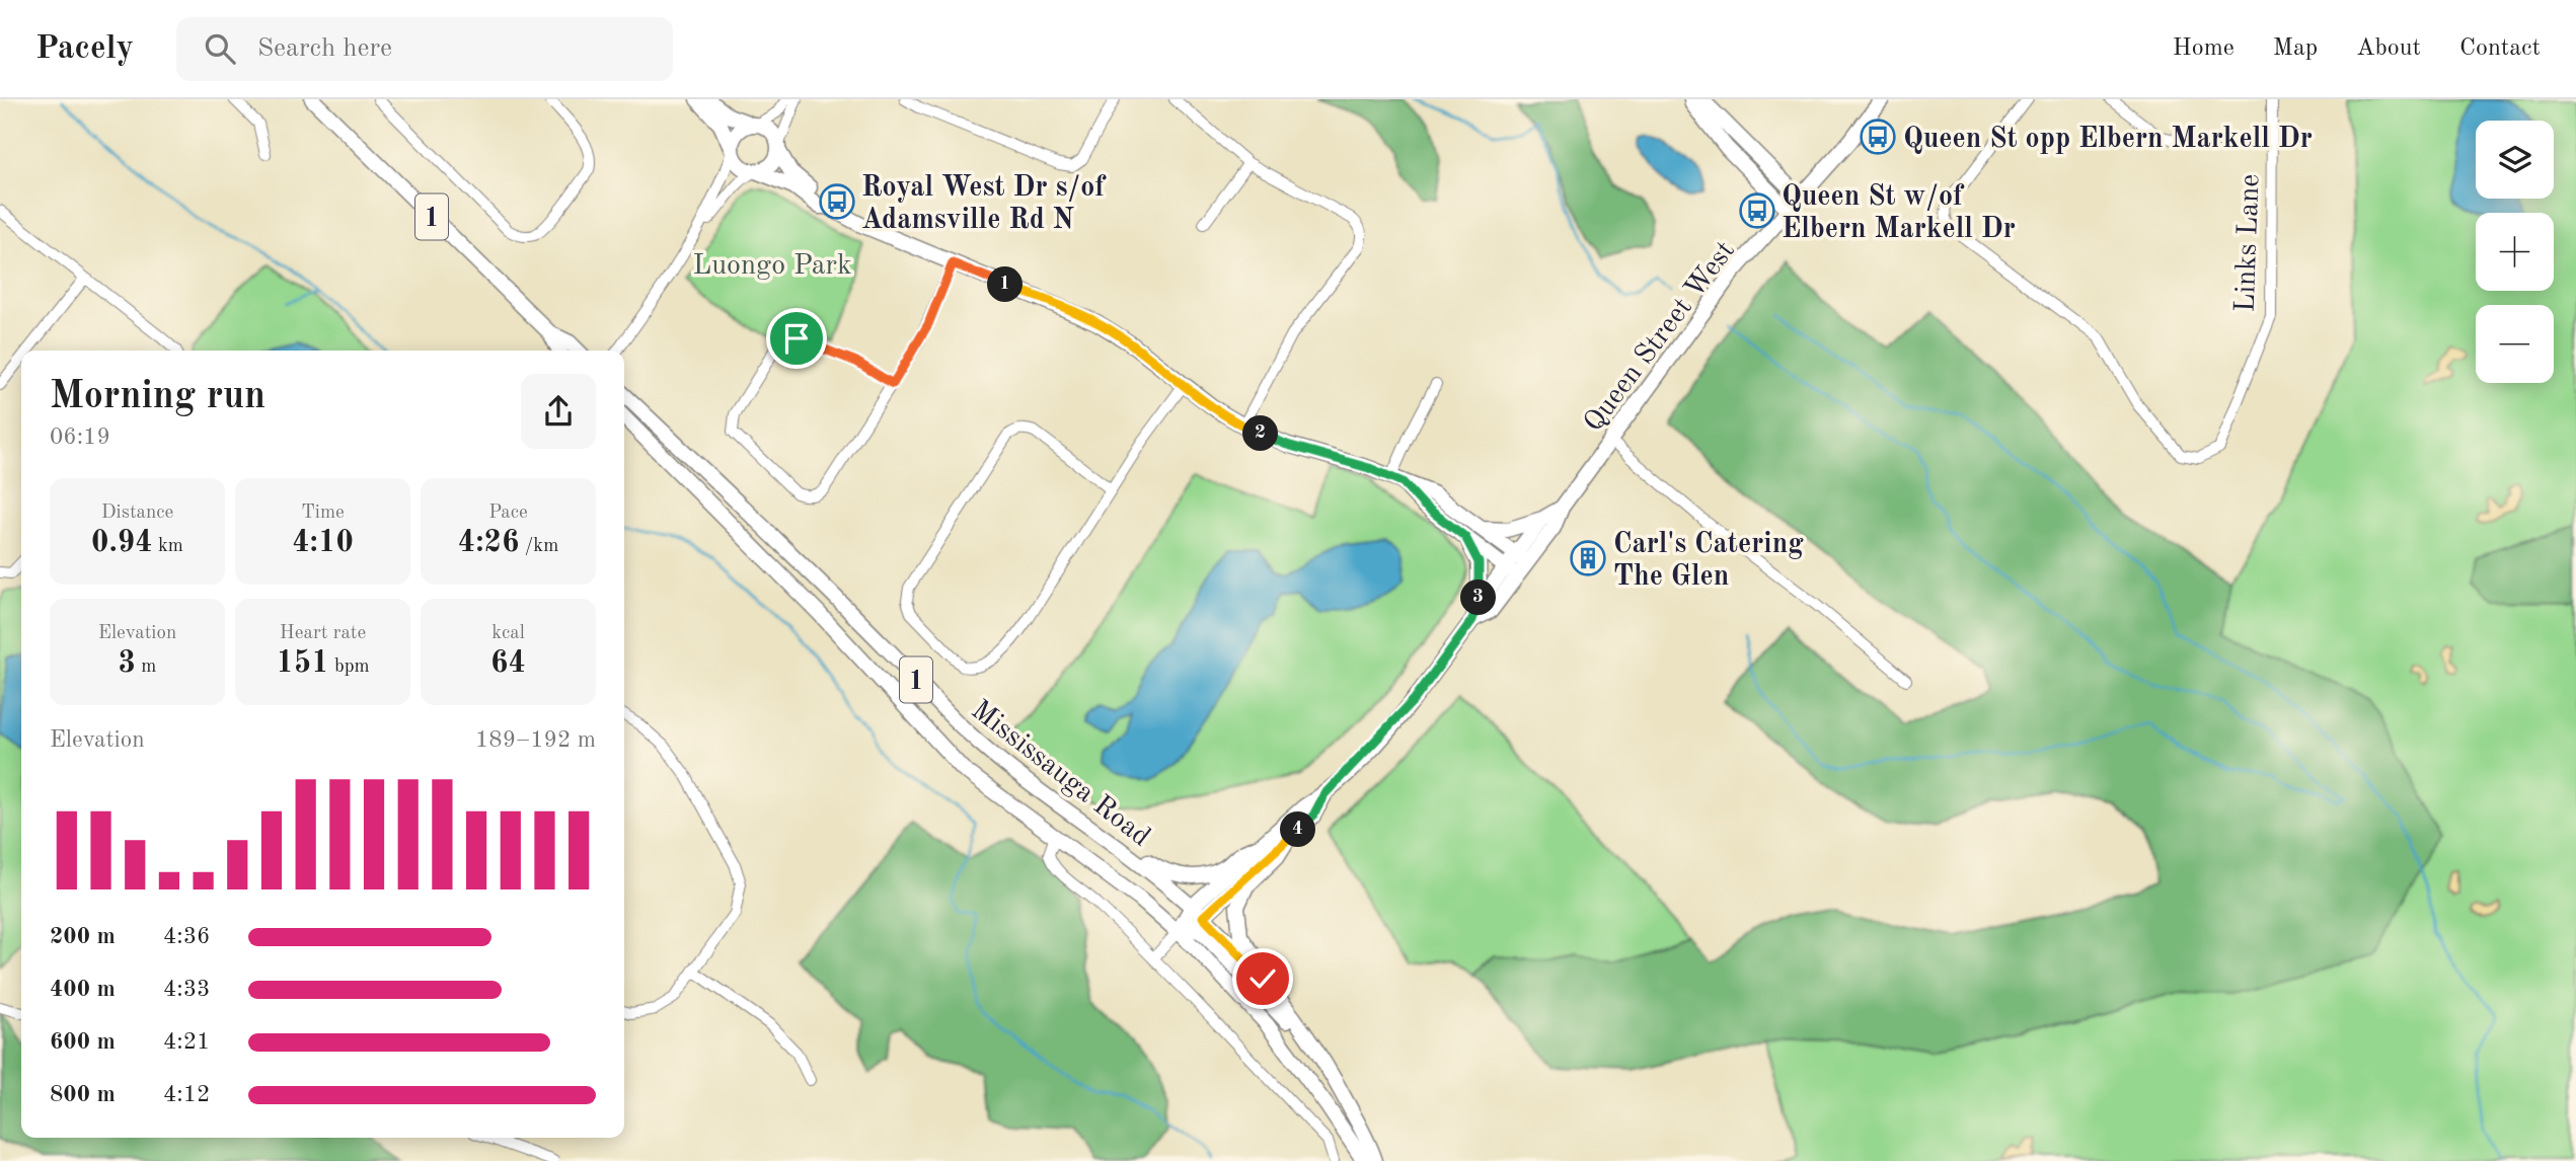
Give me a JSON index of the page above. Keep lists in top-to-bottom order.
{
  "streets": {
    "main road": ["1", "Queen Street West", "Mississauga Road"],
    "street": ["Links Lane"]
  },
  "crossings": [
    ["Queen Street West", "Mississauga Road"]
  ],
  "parks": ["Luongo Park"],
  "places": {
    "bus stop": ["Queen St opp Elbern Markell Dr", "Royal West Dr s/of Adamsville Rd N", "Queen St w/of Elbern Markell Dr"],
    "building": ["Carl's Catering The Glen"]
  },
  "page": {
    "header": "Pacely",
    "search": "Search here",
    "nav": [
      "Home",
      "Map",
      "About",
      "Contact"
    ],
    "map_buttons": ["+", "−"],
    "pins": [
      "1",
      "2",
      "3",
      "4"
    ],
    "heading": ["Morning run", "06:19"],
    "stats": [
      ["Distance", "0.94 km"],
      ["Time", "4:10"],
      ["Pace", "4:26 /km"],
      ["Elevation", "3 m"],
      ["Heart rate", "151 bpm"],
      ["kcal", "64"]
    ],
    "chart": ["Elevation", "189–192 m"],
    "list": [
      {
        "name": "200 m",
        "note": "4:36"
      },
      {
        "name": "400 m",
        "note": "4:33"
      },
      {
        "name": "600 m",
        "note": "4:21"
      },
      {
        "name": "800 m",
        "note": "4:12"
      }
    ]
  }
}
